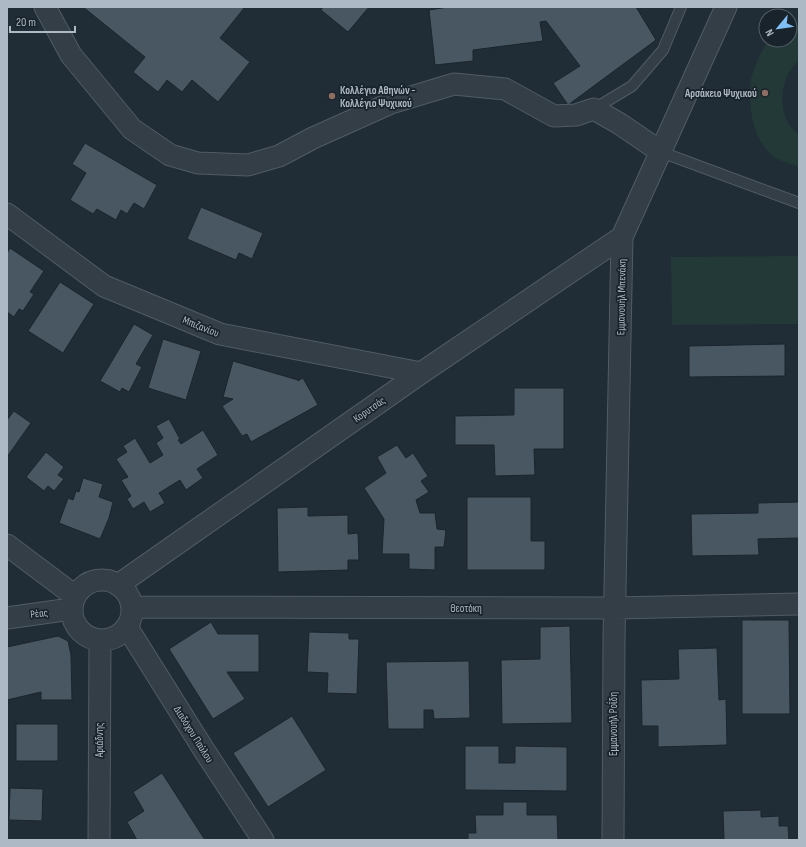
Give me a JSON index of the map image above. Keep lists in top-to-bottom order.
{
  "streets": {
    "street": [
      "Εμμανουήλ Μπενάκη",
      "Μπιζανίου",
      "Κορυτσάς",
      "Θεοτόκη",
      "Ρέας",
      "Εμμανουήλ Ροΐδη",
      "Διαδόχου Παύλου",
      "Αριάδνης"
    ]
  },
  "crossings": [
    ["Εμμανουήλ Μπενάκη", "Κορυτσάς"],
    ["Εμμανουήλ Μπενάκη", "Θεοτόκη"],
    ["Εμμανουήλ Μπενάκη", "Εμμανουήλ Ροΐδη"],
    ["Μπιζανίου", "Κορυτσάς"],
    ["Κορυτσάς", "Θεοτόκη"],
    ["Κορυτσάς", "Ρέας"],
    ["Κορυτσάς", "Διαδόχου Παύλου"],
    ["Κορυτσάς", "Αριάδνης"],
    ["Θεοτόκη", "Ρέας"],
    ["Θεοτόκη", "Εμμανουήλ Ροΐδη"],
    ["Θεοτόκη", "Διαδόχου Παύλου"],
    ["Θεοτόκη", "Αριάδνης"],
    ["Ρέας", "Διαδόχου Παύλου"],
    ["Ρέας", "Αριάδνης"],
    ["Διαδόχου Παύλου", "Αριάδνης"]
  ],
  "places": ["Αρσάκειο Ψυχικού", "Κολλέγιο Αθηνών - Κολλέγιο Ψυχικού"],
  "scale_bar": "20 m",
  "north": "bottom left"
}
